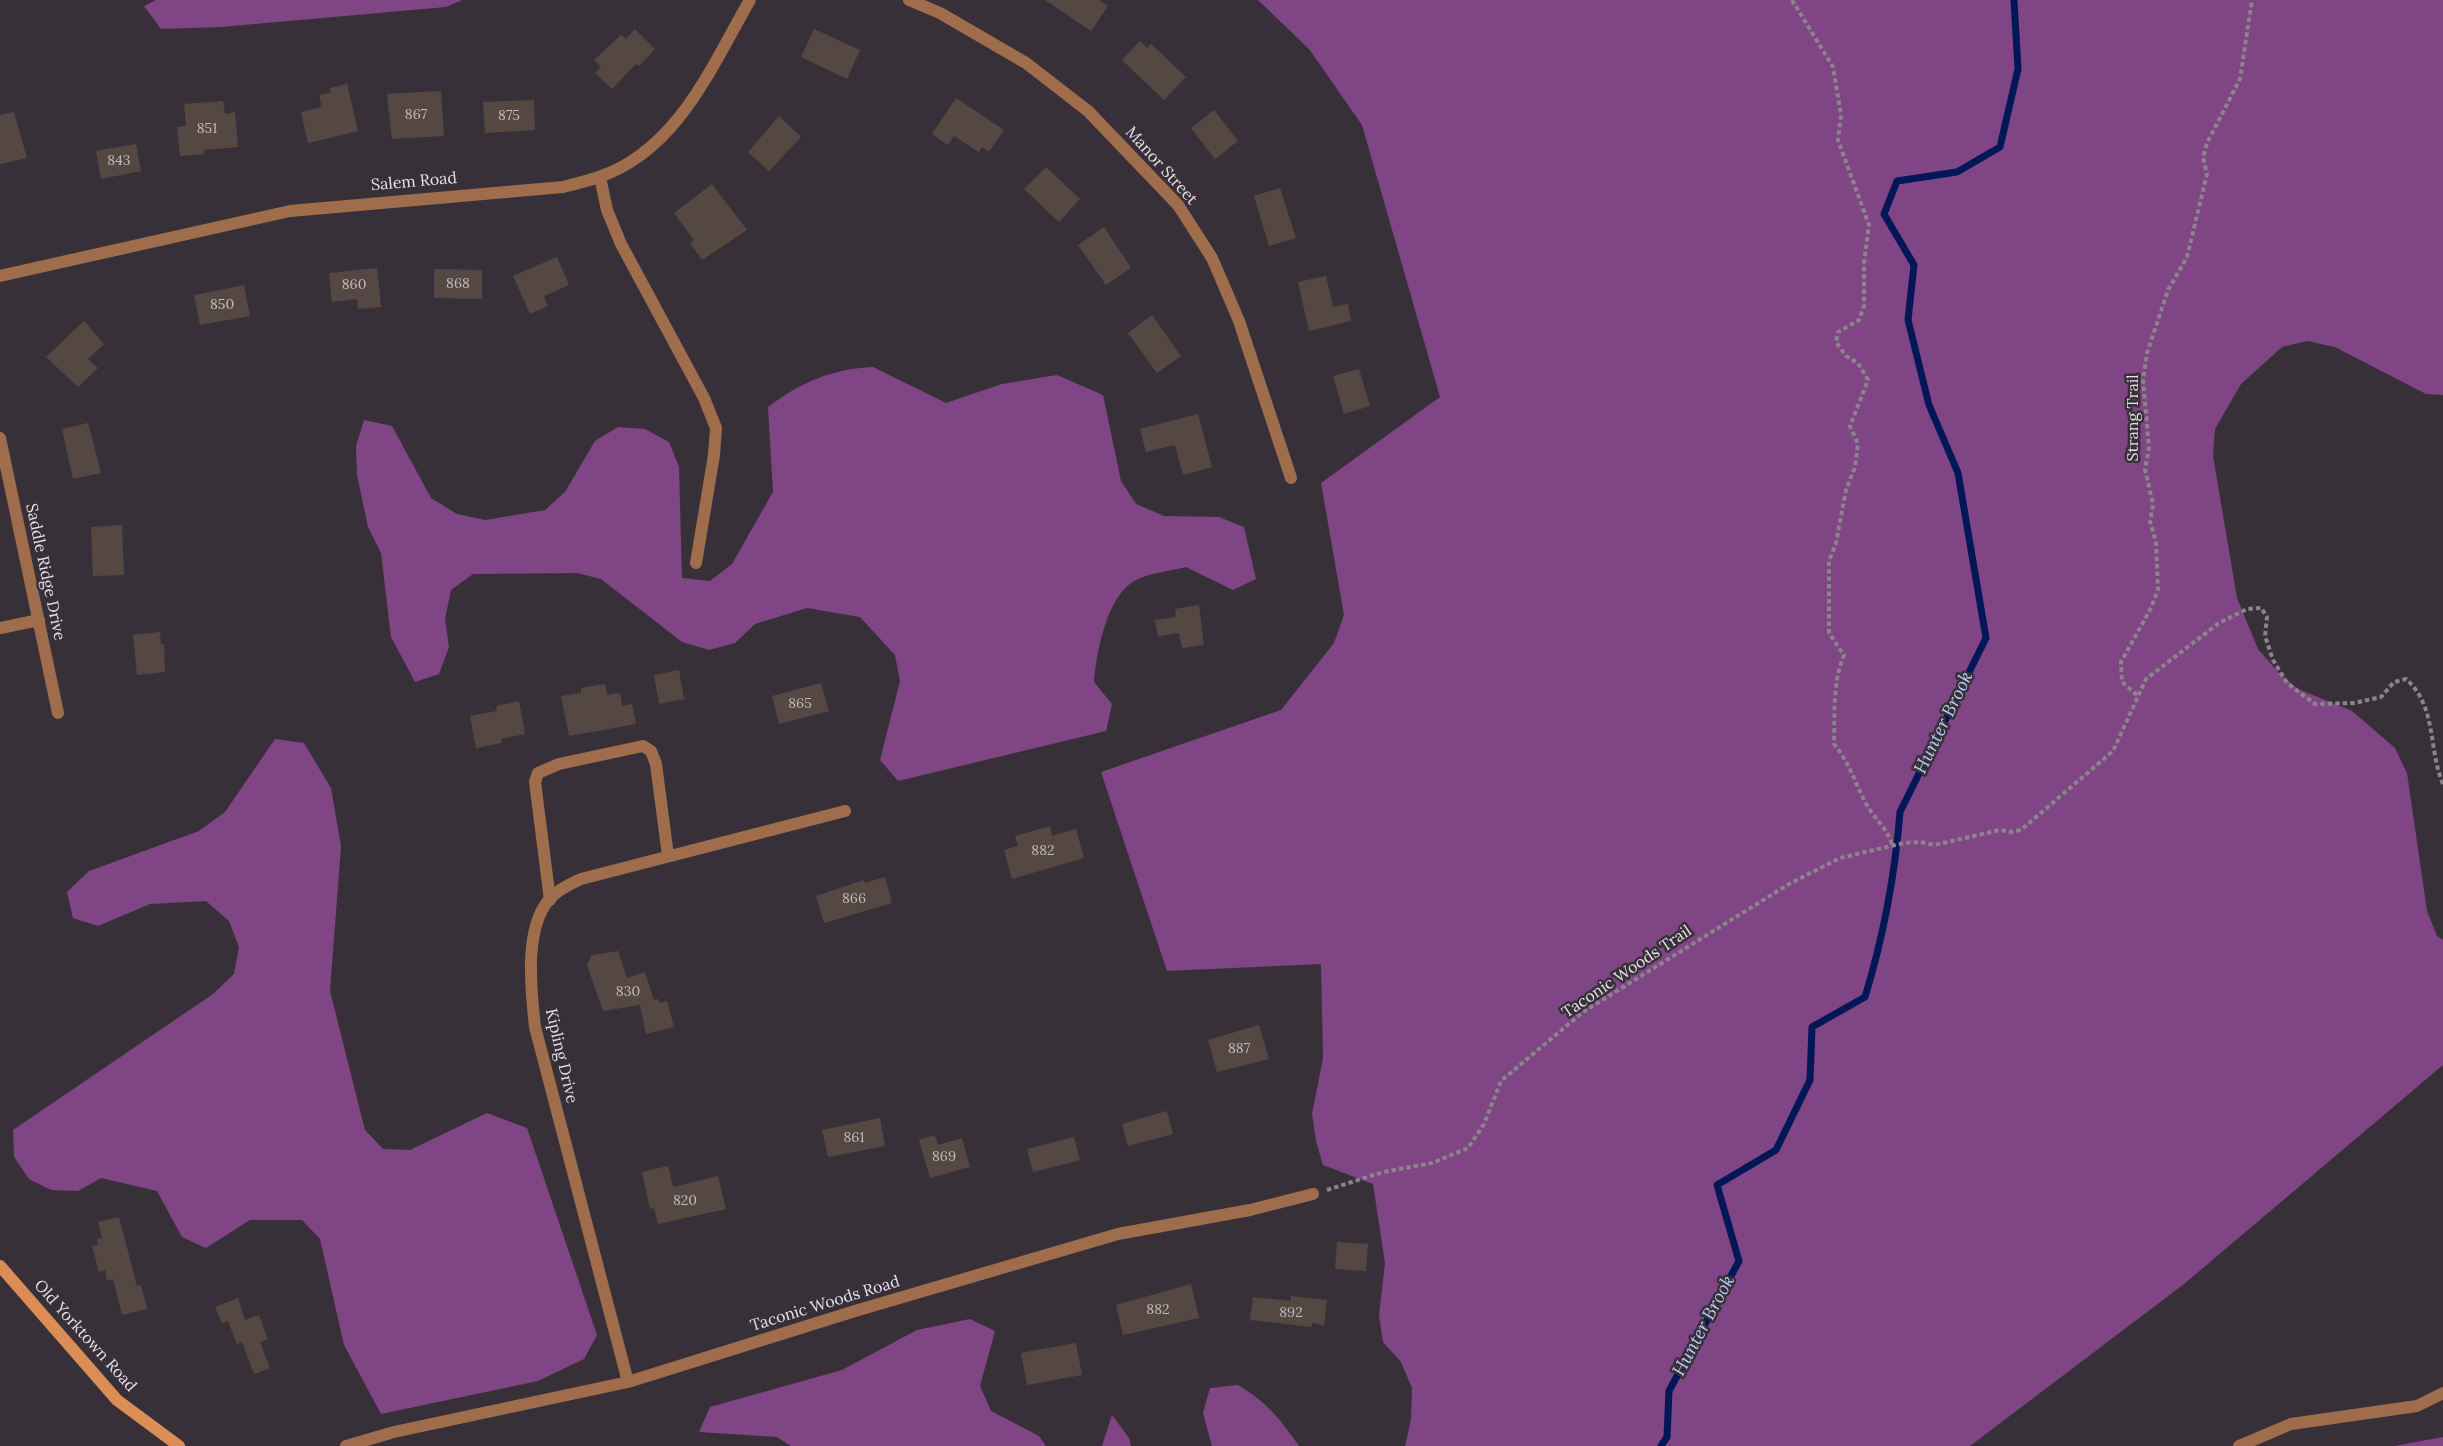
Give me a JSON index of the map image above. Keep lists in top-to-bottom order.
{
  "streets": {
    "main road": ["Old Yorktown Road"],
    "street": [
      "Manor Street",
      "Salem Road",
      "Saddle Ridge Drive",
      "Kipling Drive",
      "Taconic Woods Road"
    ],
    "path": ["Strang Trail", "Taconic Woods Trail"]
  },
  "crossings": [
    ["Strang Trail", "Taconic Woods Trail"],
    ["Taconic Woods Trail", "Taconic Woods Road"],
    ["Kipling Drive", "Taconic Woods Road"]
  ],
  "water": ["Hunter Brook"],
  "house_numbers": [
    "867",
    "875",
    "851",
    "843",
    "868",
    "860",
    "850",
    "865",
    "882",
    "866",
    "830",
    "887",
    "861",
    "869",
    "820",
    "882",
    "892"
  ]
}
